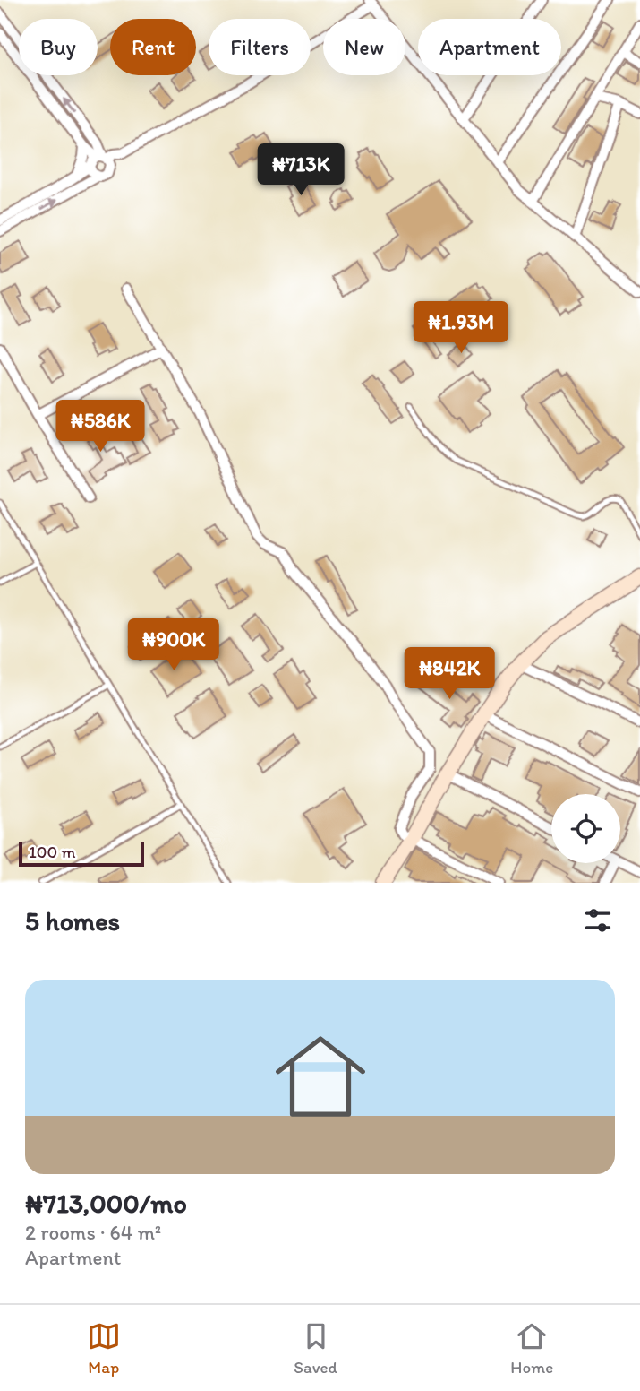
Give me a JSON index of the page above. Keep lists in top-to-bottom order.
{
  "scale_bar": "100 m",
  "page": {
    "chip": [
      "Buy",
      "Rent",
      "Filters",
      "New",
      "Apartment"
    ],
    "price": [
      "₦713K",
      "₦1.93M",
      "₦586K",
      "₦900K",
      "₦842K"
    ],
    "scale": "100 m",
    "heading": "5 homes",
    "list": [
      {
        "name": "₦713,000/mo",
        "note": "2 rooms · 64 m² · Apartment"
      }
    ],
    "tabs": ["Map", "Saved", "Home"]
  }
}
